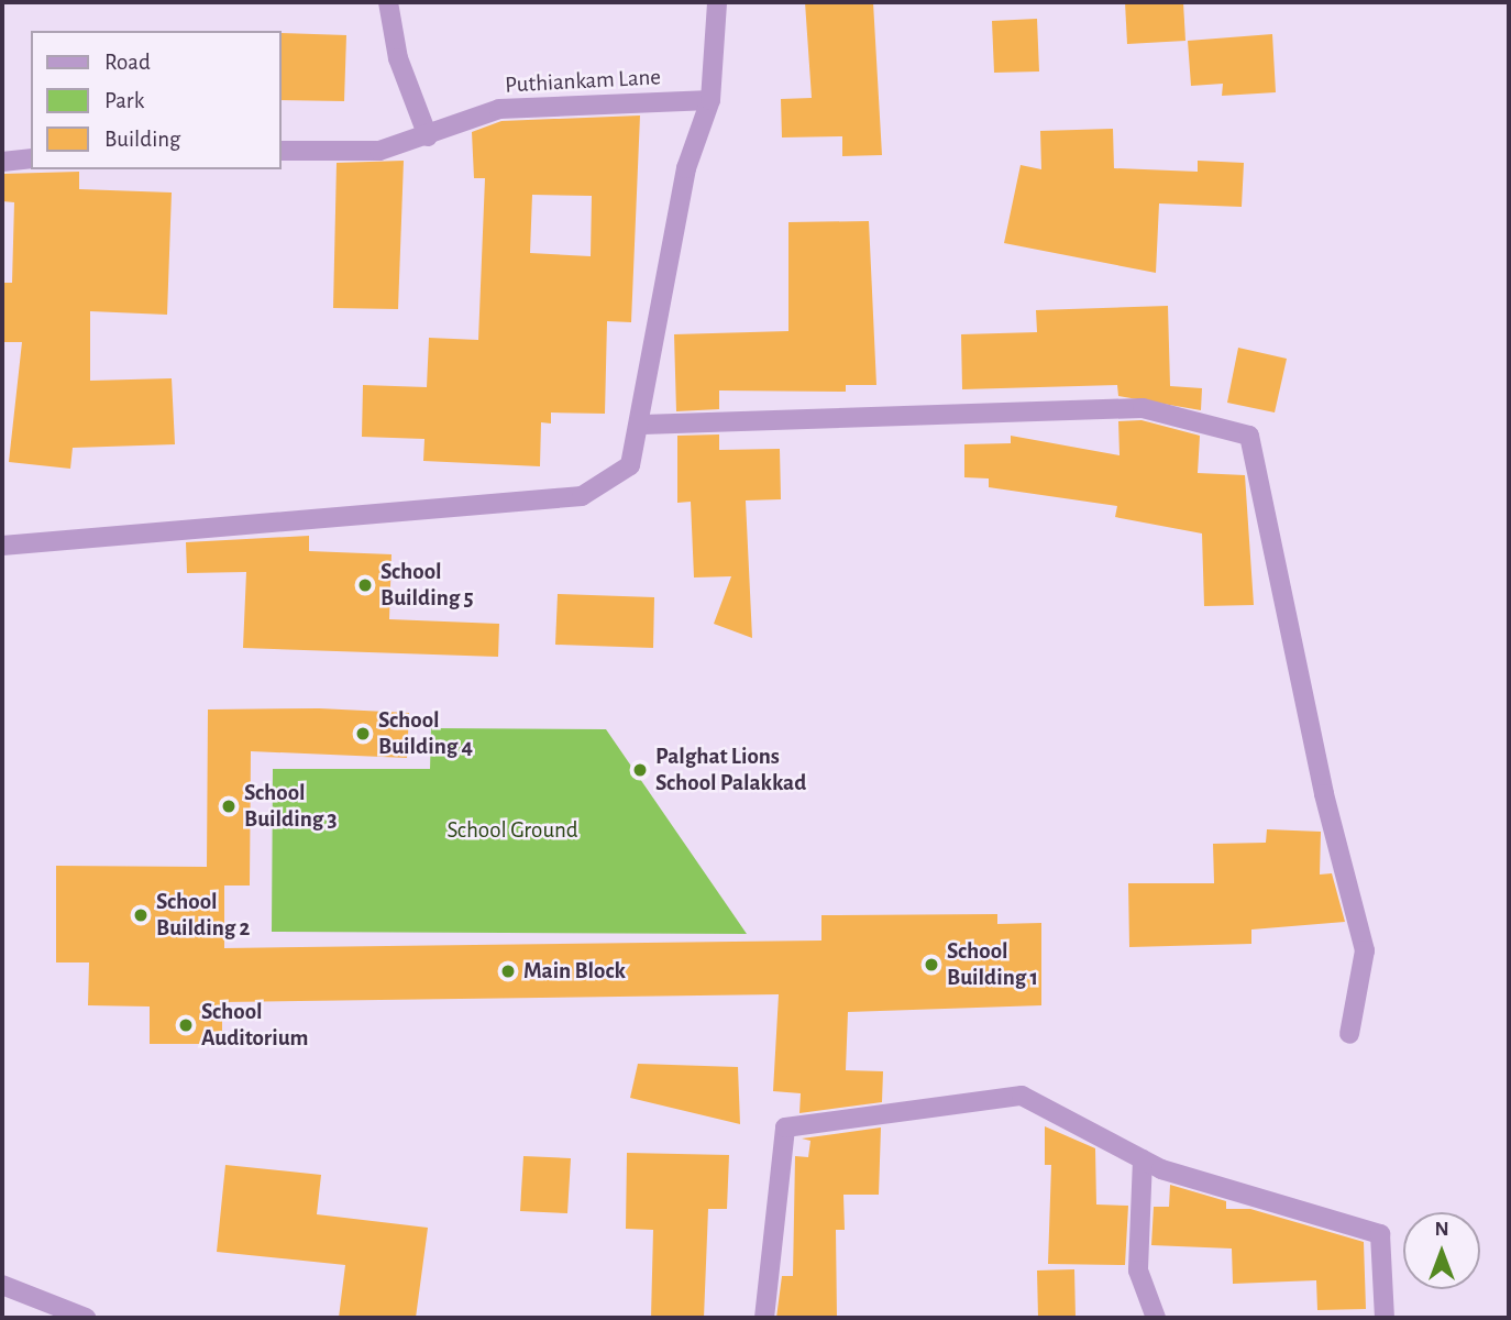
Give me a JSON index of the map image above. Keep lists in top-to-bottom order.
{
  "streets": {
    "street": ["Puthiankam Lane"]
  },
  "parks": ["School Ground"],
  "places": [
    "School Building 5",
    "School Building 4",
    "Palghat Lions School Palakkad",
    "School Building 3",
    "School Building 2",
    "School Building 1",
    "Main Block",
    "School Auditorium"
  ],
  "legend": ["Road", "Park", "Building"],
  "north": "top"
}
